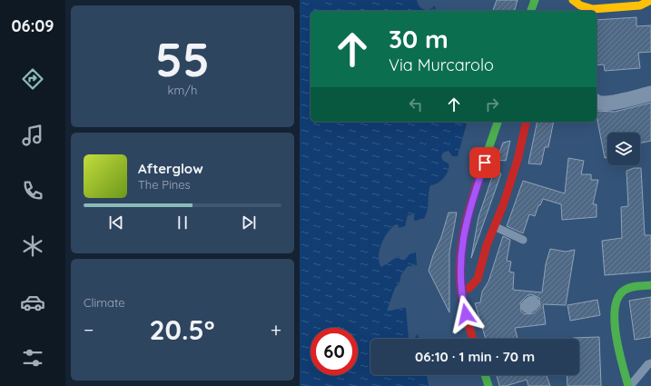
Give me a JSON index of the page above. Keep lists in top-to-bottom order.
{
  "page": {
    "tabs": "06:09",
    "tile": [
      ["55", "km/h"],
      "Climate"
    ],
    "turn": ["30 m", "Via Murcarolo"],
    "song": ["Afterglow", "The Pines"],
    "heat": ["−", "20.5°", "+"],
    "limit": "60",
    "trip": "06:10 · 1 min · 70 m"
  }
}
